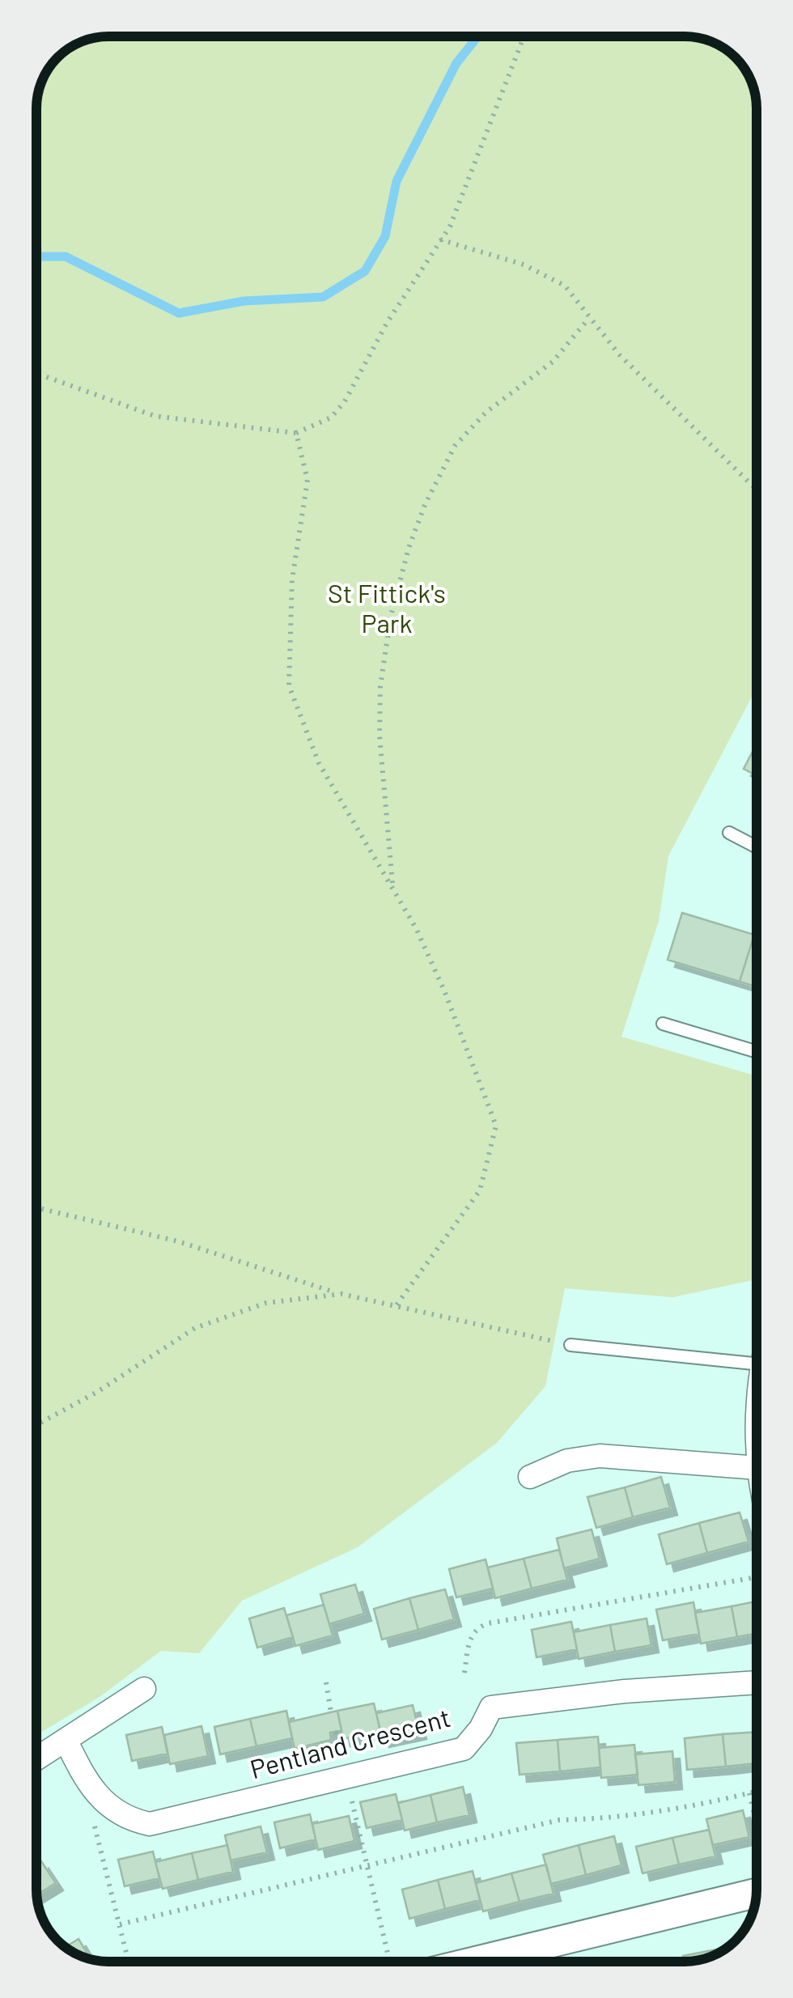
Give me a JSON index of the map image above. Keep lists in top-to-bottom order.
{
  "streets": {
    "street": ["Pentland Crescent"]
  },
  "parks": ["St Fittick's Park"]
}
